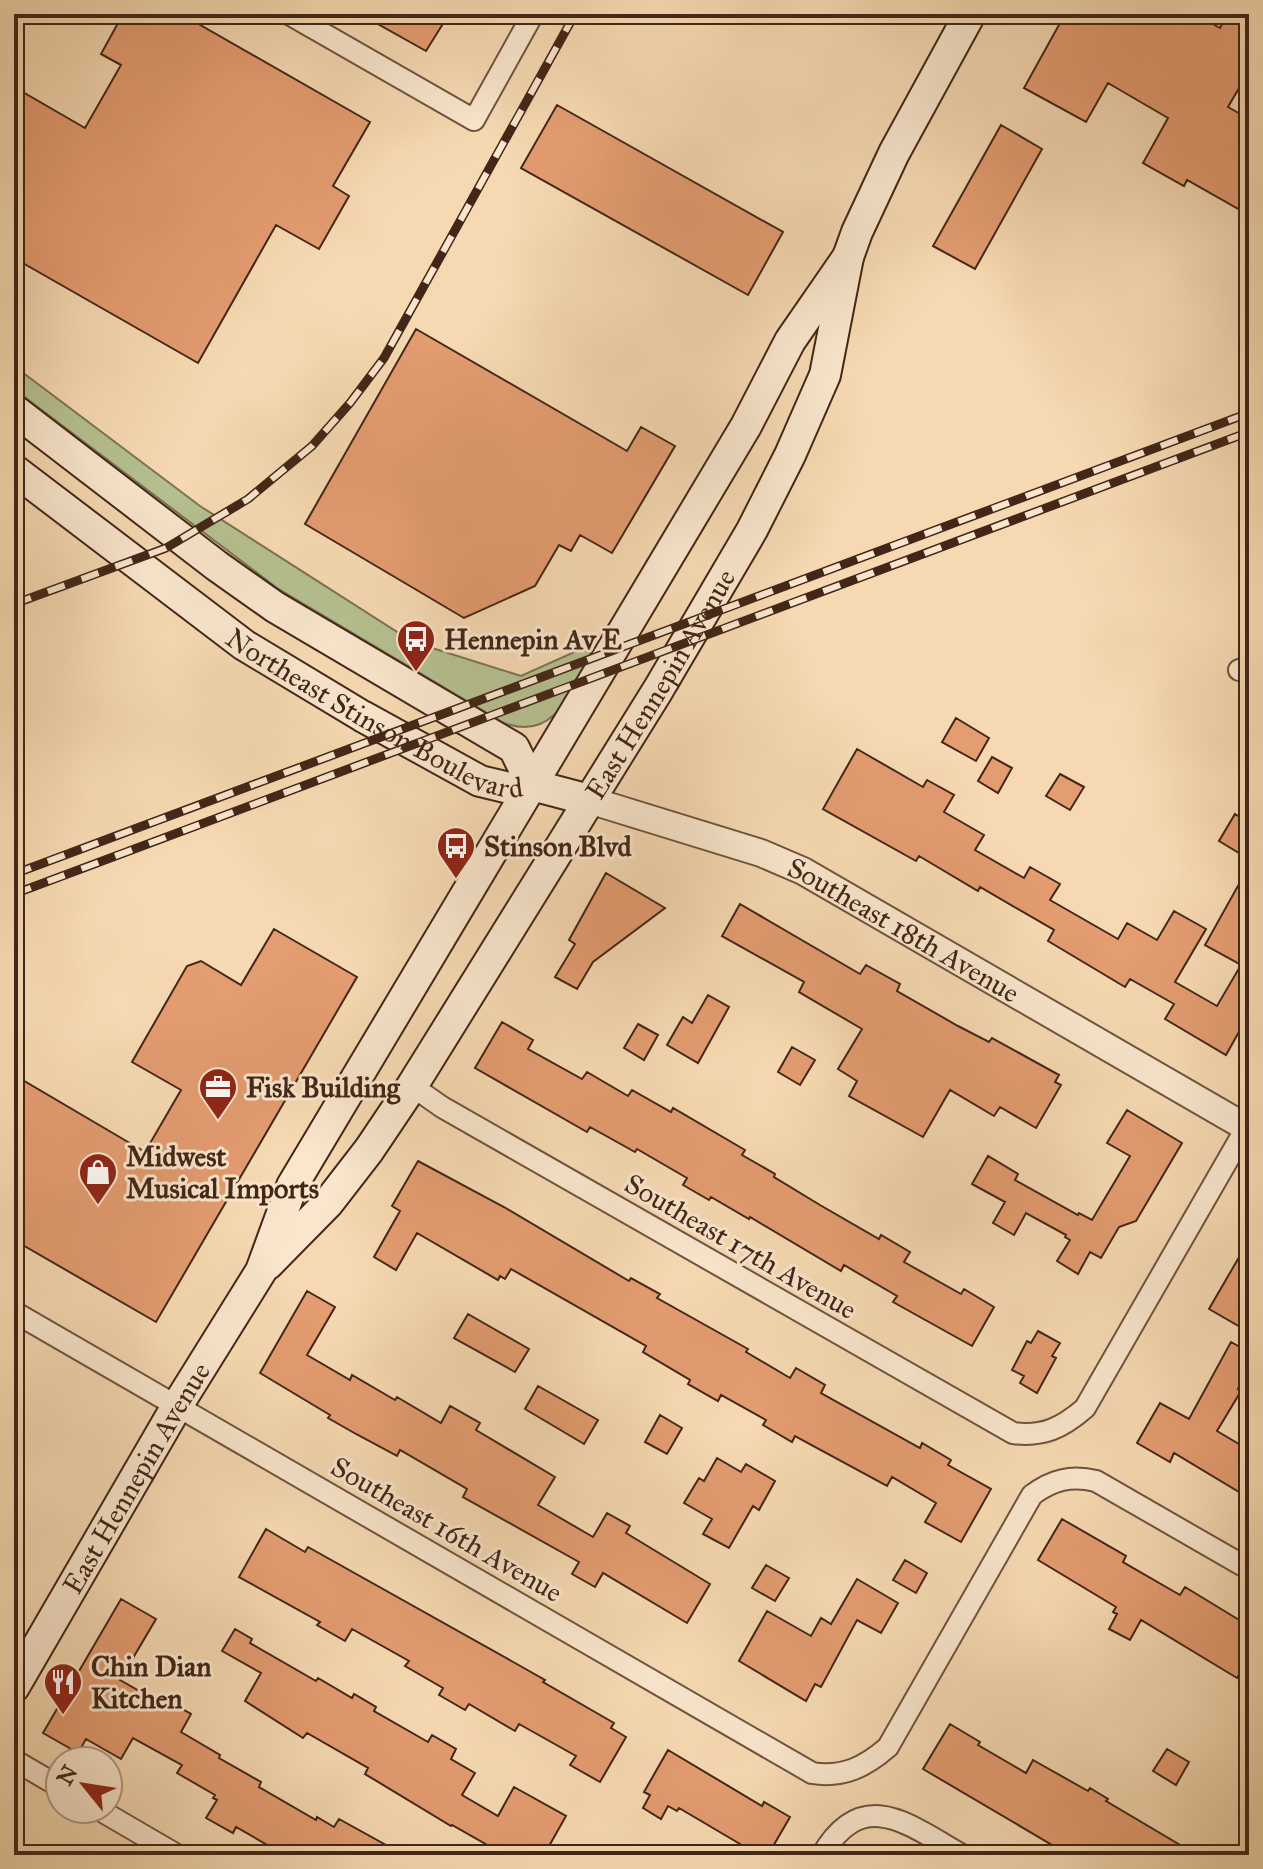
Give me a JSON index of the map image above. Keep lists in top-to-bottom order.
{
  "streets": {
    "main road": ["East Hennepin Avenue", "Northeast Stinson Boulevard", "Southeast 18th Avenue"],
    "street": ["Southeast 17th Avenue", "Southeast 16th Avenue"]
  },
  "crossings": [
    ["East Hennepin Avenue", "Northeast Stinson Boulevard"],
    ["East Hennepin Avenue", "Southeast 18th Avenue"],
    ["East Hennepin Avenue", "Southeast 17th Avenue"],
    ["East Hennepin Avenue", "Southeast 16th Avenue"],
    ["Northeast Stinson Boulevard", "Southeast 18th Avenue"],
    ["Southeast 18th Avenue", "Southeast 17th Avenue"]
  ],
  "places": {
    "bus stop": ["Hennepin Av E", "Stinson Blvd"],
    "office": ["Fisk Building"],
    "shop": ["Midwest Musical Imports"],
    "restaurant": ["Chin Dian Kitchen"]
  },
  "north": "top left"
}
